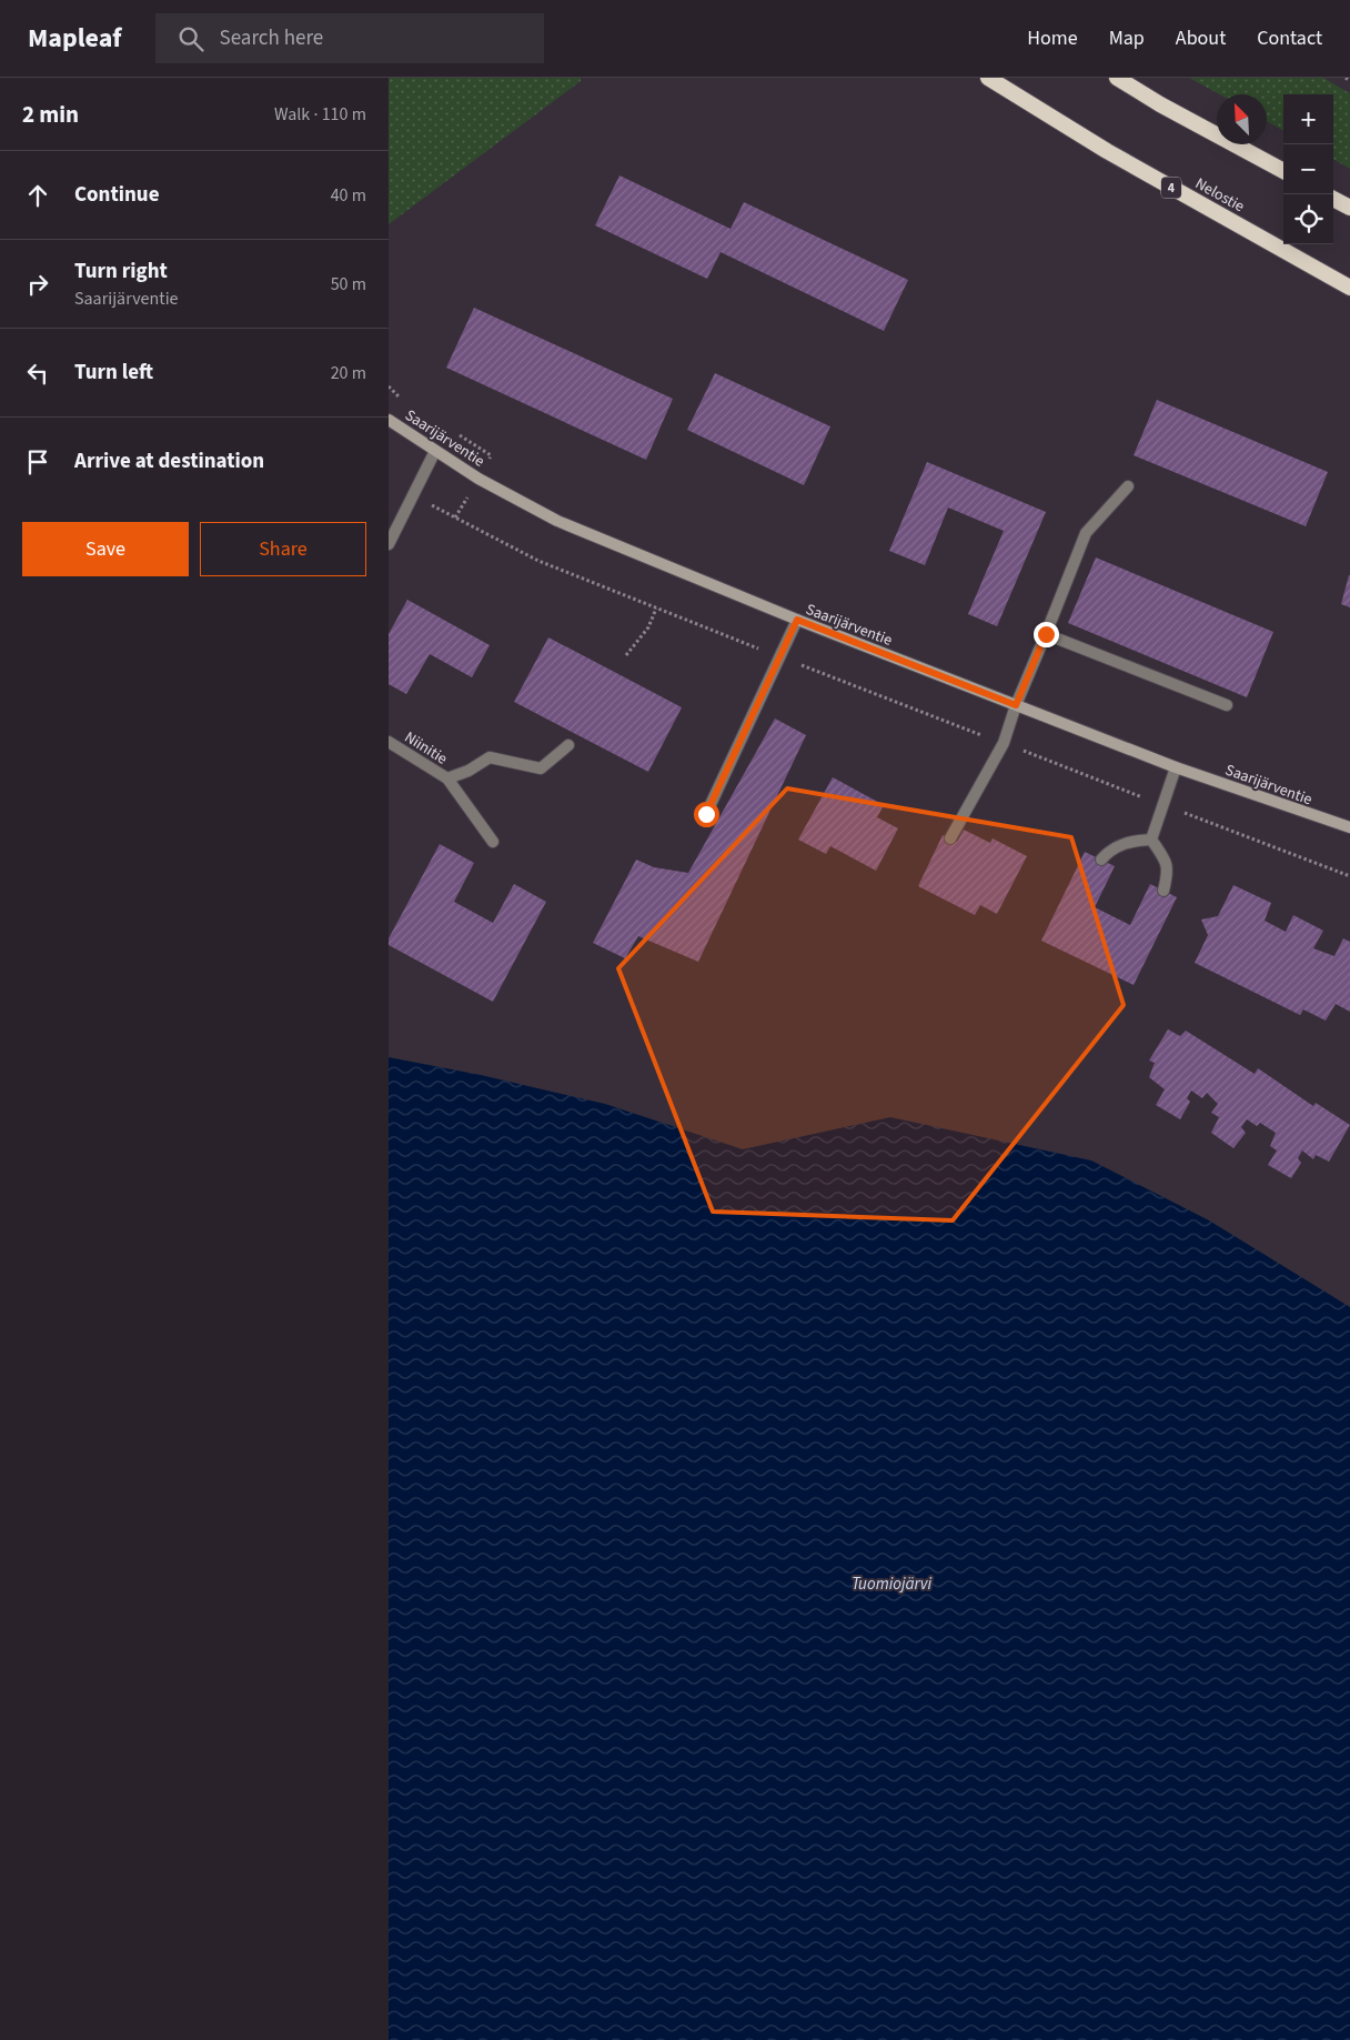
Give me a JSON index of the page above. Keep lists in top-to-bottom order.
{
  "streets": {
    "highway": ["4", "Nelostie"],
    "main road": ["Saarijärventie"],
    "street": ["Niinitie"]
  },
  "water": ["Tuomiojärvi"],
  "north": "top left",
  "page": {
    "header": "Mapleaf",
    "search": "Search here",
    "nav": [
      "Home",
      "Map",
      "About",
      "Contact"
    ],
    "heading": ["2 min", "Walk · 110 m"],
    "map_buttons": ["+", "−"],
    "list": [
      ["Continue", "40 m"],
      ["Turn right", "Saarijärventie", "50 m"],
      ["Turn left", "20 m"],
      "Arrive at destination"
    ],
    "buttons": ["Save", "Share"]
  }
}
